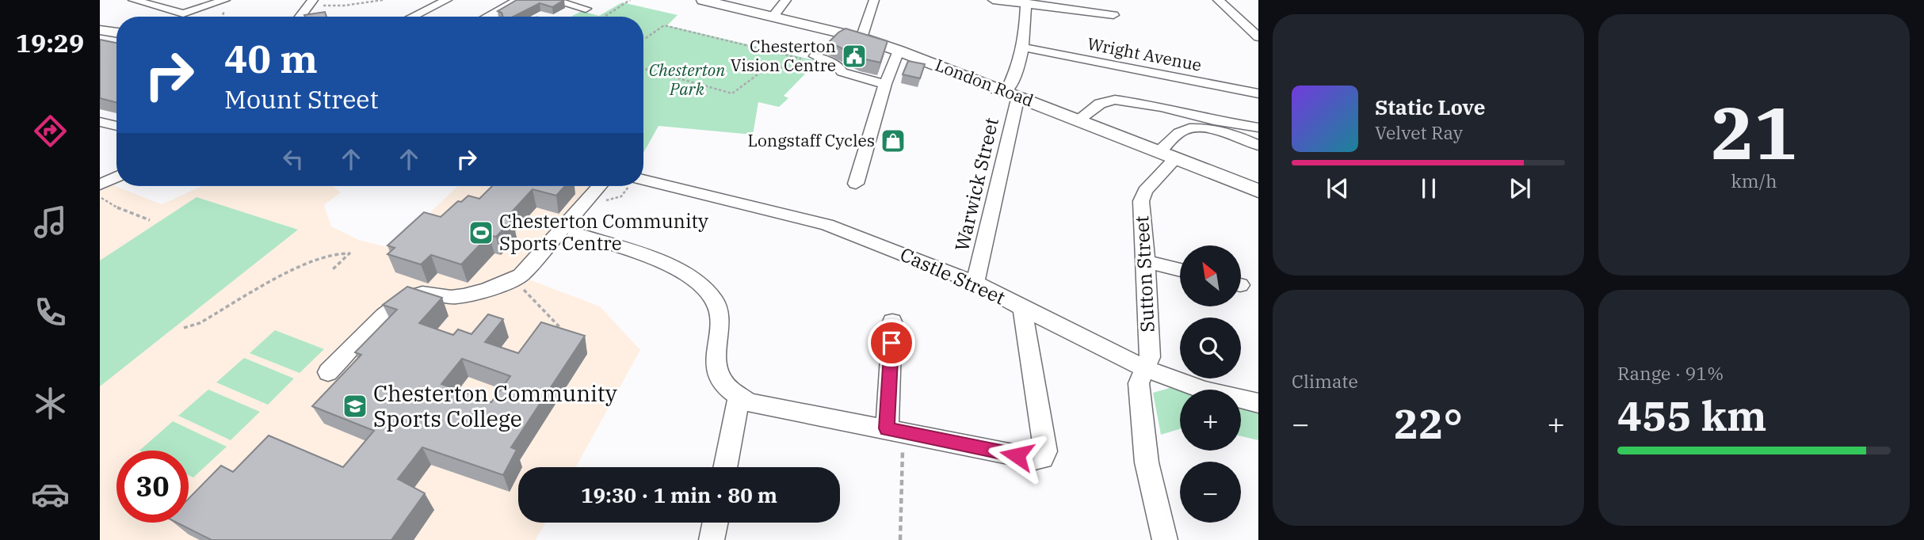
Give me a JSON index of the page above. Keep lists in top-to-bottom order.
{
  "streets": {
    "main road": ["London Road"],
    "street": [
      "Wright Avenue",
      "Warwick Street",
      "Sutton Street",
      "Castle Street"
    ]
  },
  "crossings": [
    ["Wright Avenue", "Warwick Street"],
    ["London Road", "Warwick Street"],
    ["London Road", "Sutton Street"],
    ["Warwick Street", "Castle Street"],
    ["Sutton Street", "Castle Street"]
  ],
  "parks": ["Chesterton Park"],
  "places": {
    "public building": ["Chesterton Vision Centre"],
    "shop": ["Longstaff Cycles"],
    "sports": ["Chesterton Community Sports Centre"],
    "school or university": ["Chesterton Community Sports College"]
  },
  "north": "top left",
  "page": {
    "tabs": "19:29",
    "tile": [
      ["21", "km/h"],
      "Climate",
      ["Range · 91%", "455 km"]
    ],
    "turn": ["40 m", "Mount Street"],
    "song": ["Static Love", "Velvet Ray"],
    "map_buttons": ["+", "−"],
    "heat": ["−", "22°", "+"],
    "limit": "30",
    "trip": "19:30 · 1 min · 80 m"
  }
}
